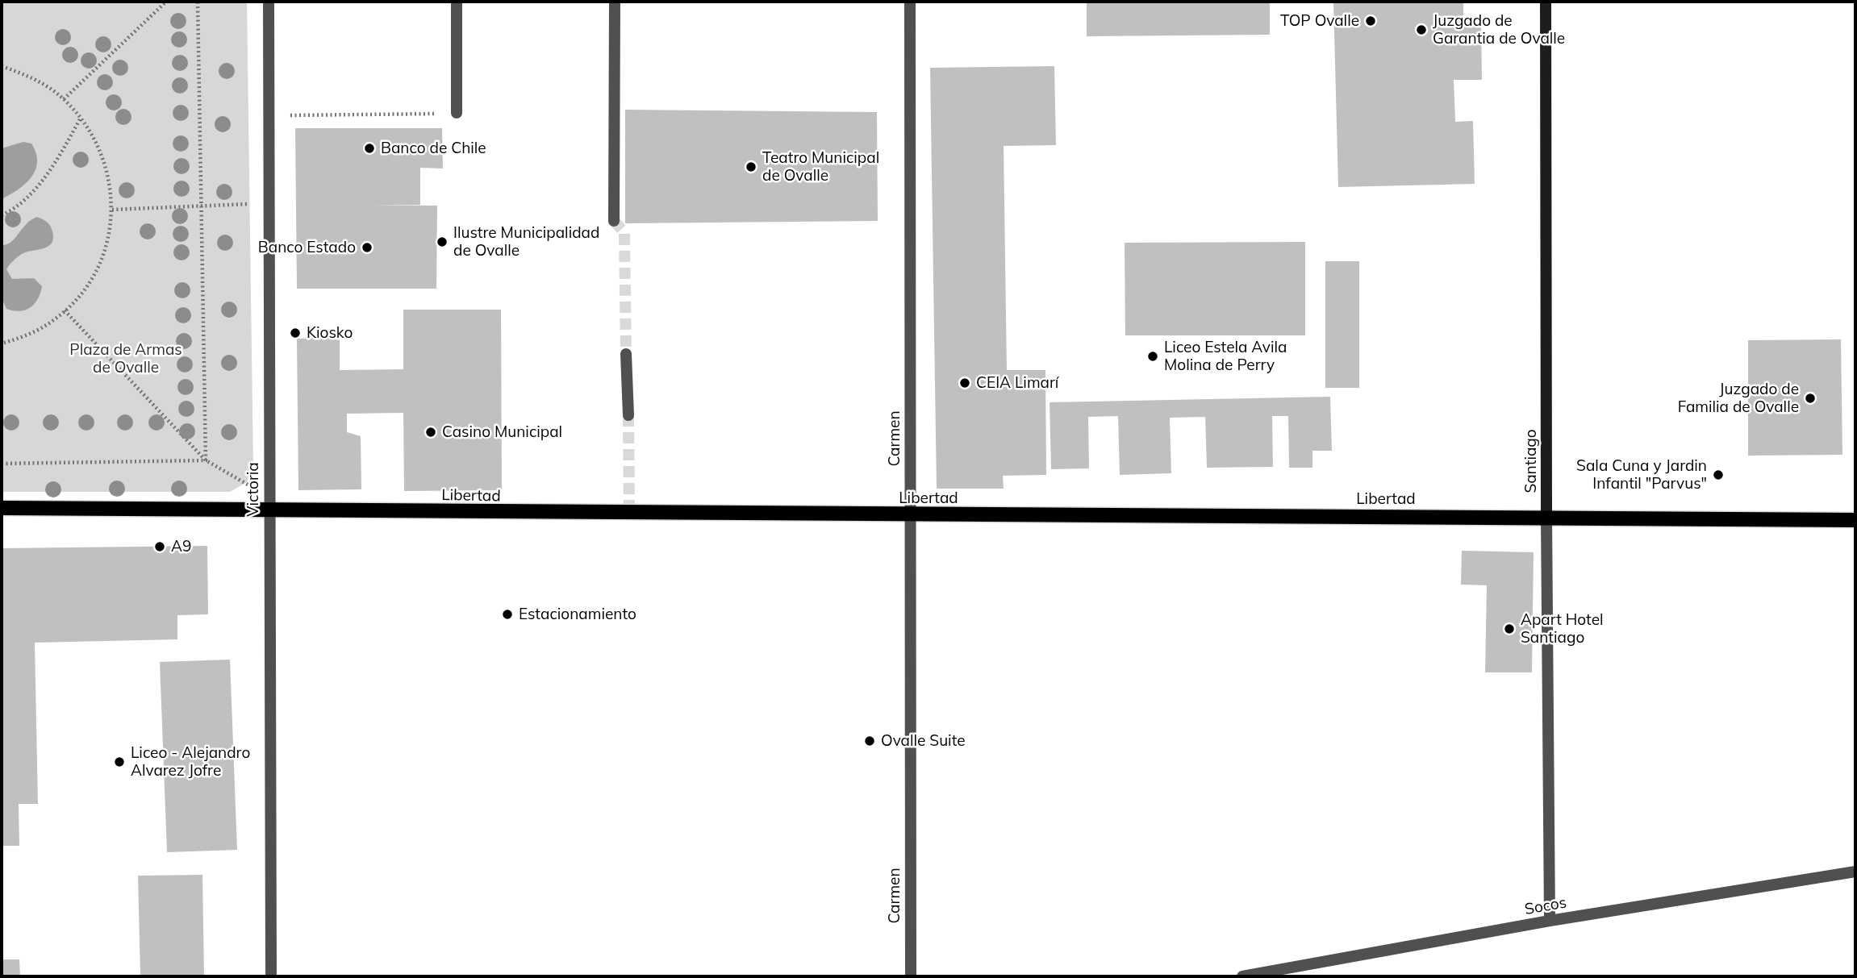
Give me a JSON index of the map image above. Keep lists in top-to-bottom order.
{
  "streets": {
    "main road": ["Santiago", "Libertad"],
    "street": ["Carmen", "Victoria", "Socos"]
  },
  "crossings": [
    ["Carmen", "Libertad"],
    ["Santiago", "Libertad"],
    ["Santiago", "Socos"],
    ["Victoria", "Libertad"]
  ],
  "parks": ["Plaza de Armas de Ovalle"],
  "places": [
    "TOP Ovalle",
    "Juzgado de Garantia de Ovalle",
    "Banco de Chile",
    "Teatro Municipal de Ovalle",
    "Ilustre Municipalidad de Ovalle",
    "Banco Estado",
    "Kiosko",
    "Liceo Estela Avila Molina de Perry",
    "CEIA Limarí",
    "Juzgado de Familia de Ovalle",
    "Casino Municipal",
    "Sala Cuna y Jardin Infantil \"Parvus\"",
    "A9",
    "Estacionamiento",
    "Apart Hotel Santiago",
    "Ovalle Suite",
    "Liceo - Alejandro Alvarez Jofre"
  ]
}
